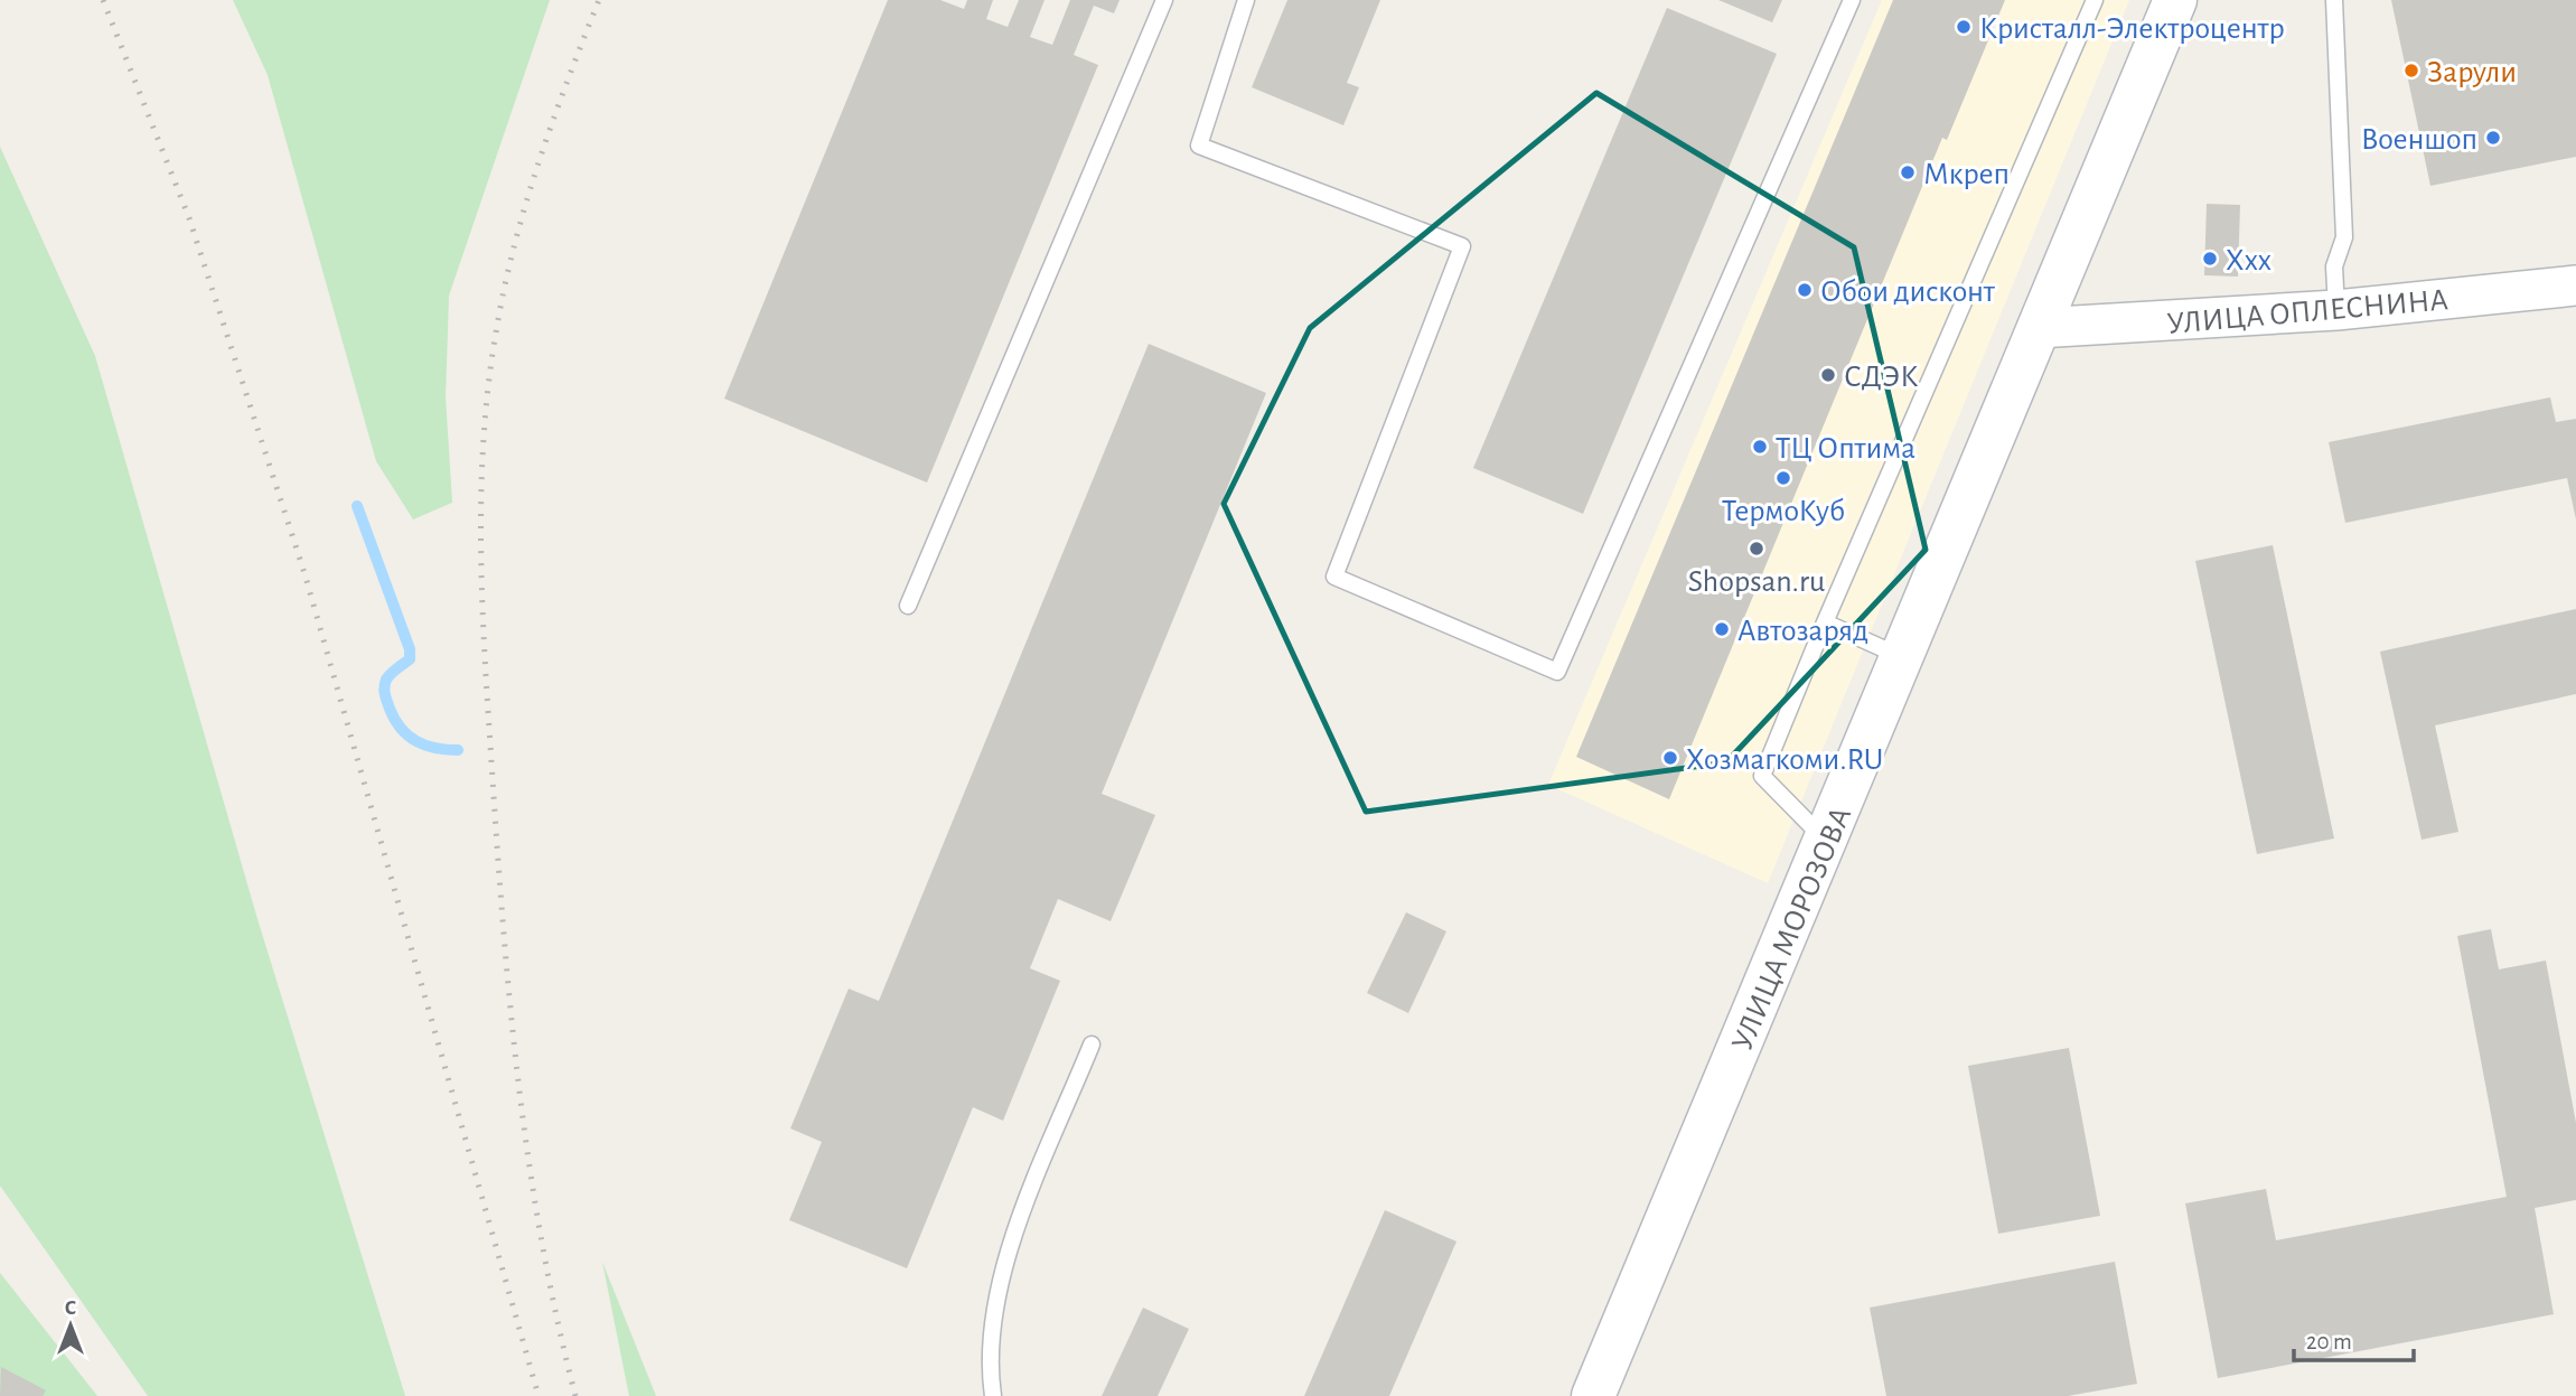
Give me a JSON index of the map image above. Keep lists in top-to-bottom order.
{
  "streets": {
    "main road": ["УЛИЦА МОРОЗОВА"],
    "street": ["УЛИЦА ОПЛЕСНИНА"]
  },
  "crossings": [
    ["УЛИЦА ОПЛЕСНИНА", "УЛИЦА МОРОЗОВА"]
  ],
  "places": [
    "Кристалл-Электроцентр",
    "Зарули",
    "Военшоп",
    "Мкреп",
    "Xxx",
    "Обои дисконт",
    "СДЭК",
    "ТЦ Оптима",
    "ТермоКуб",
    "Shopsan.ru",
    "Автозаряд",
    "Хозмагкоми.RU"
  ],
  "scale_bar": "20 m",
  "north": "top"
}
